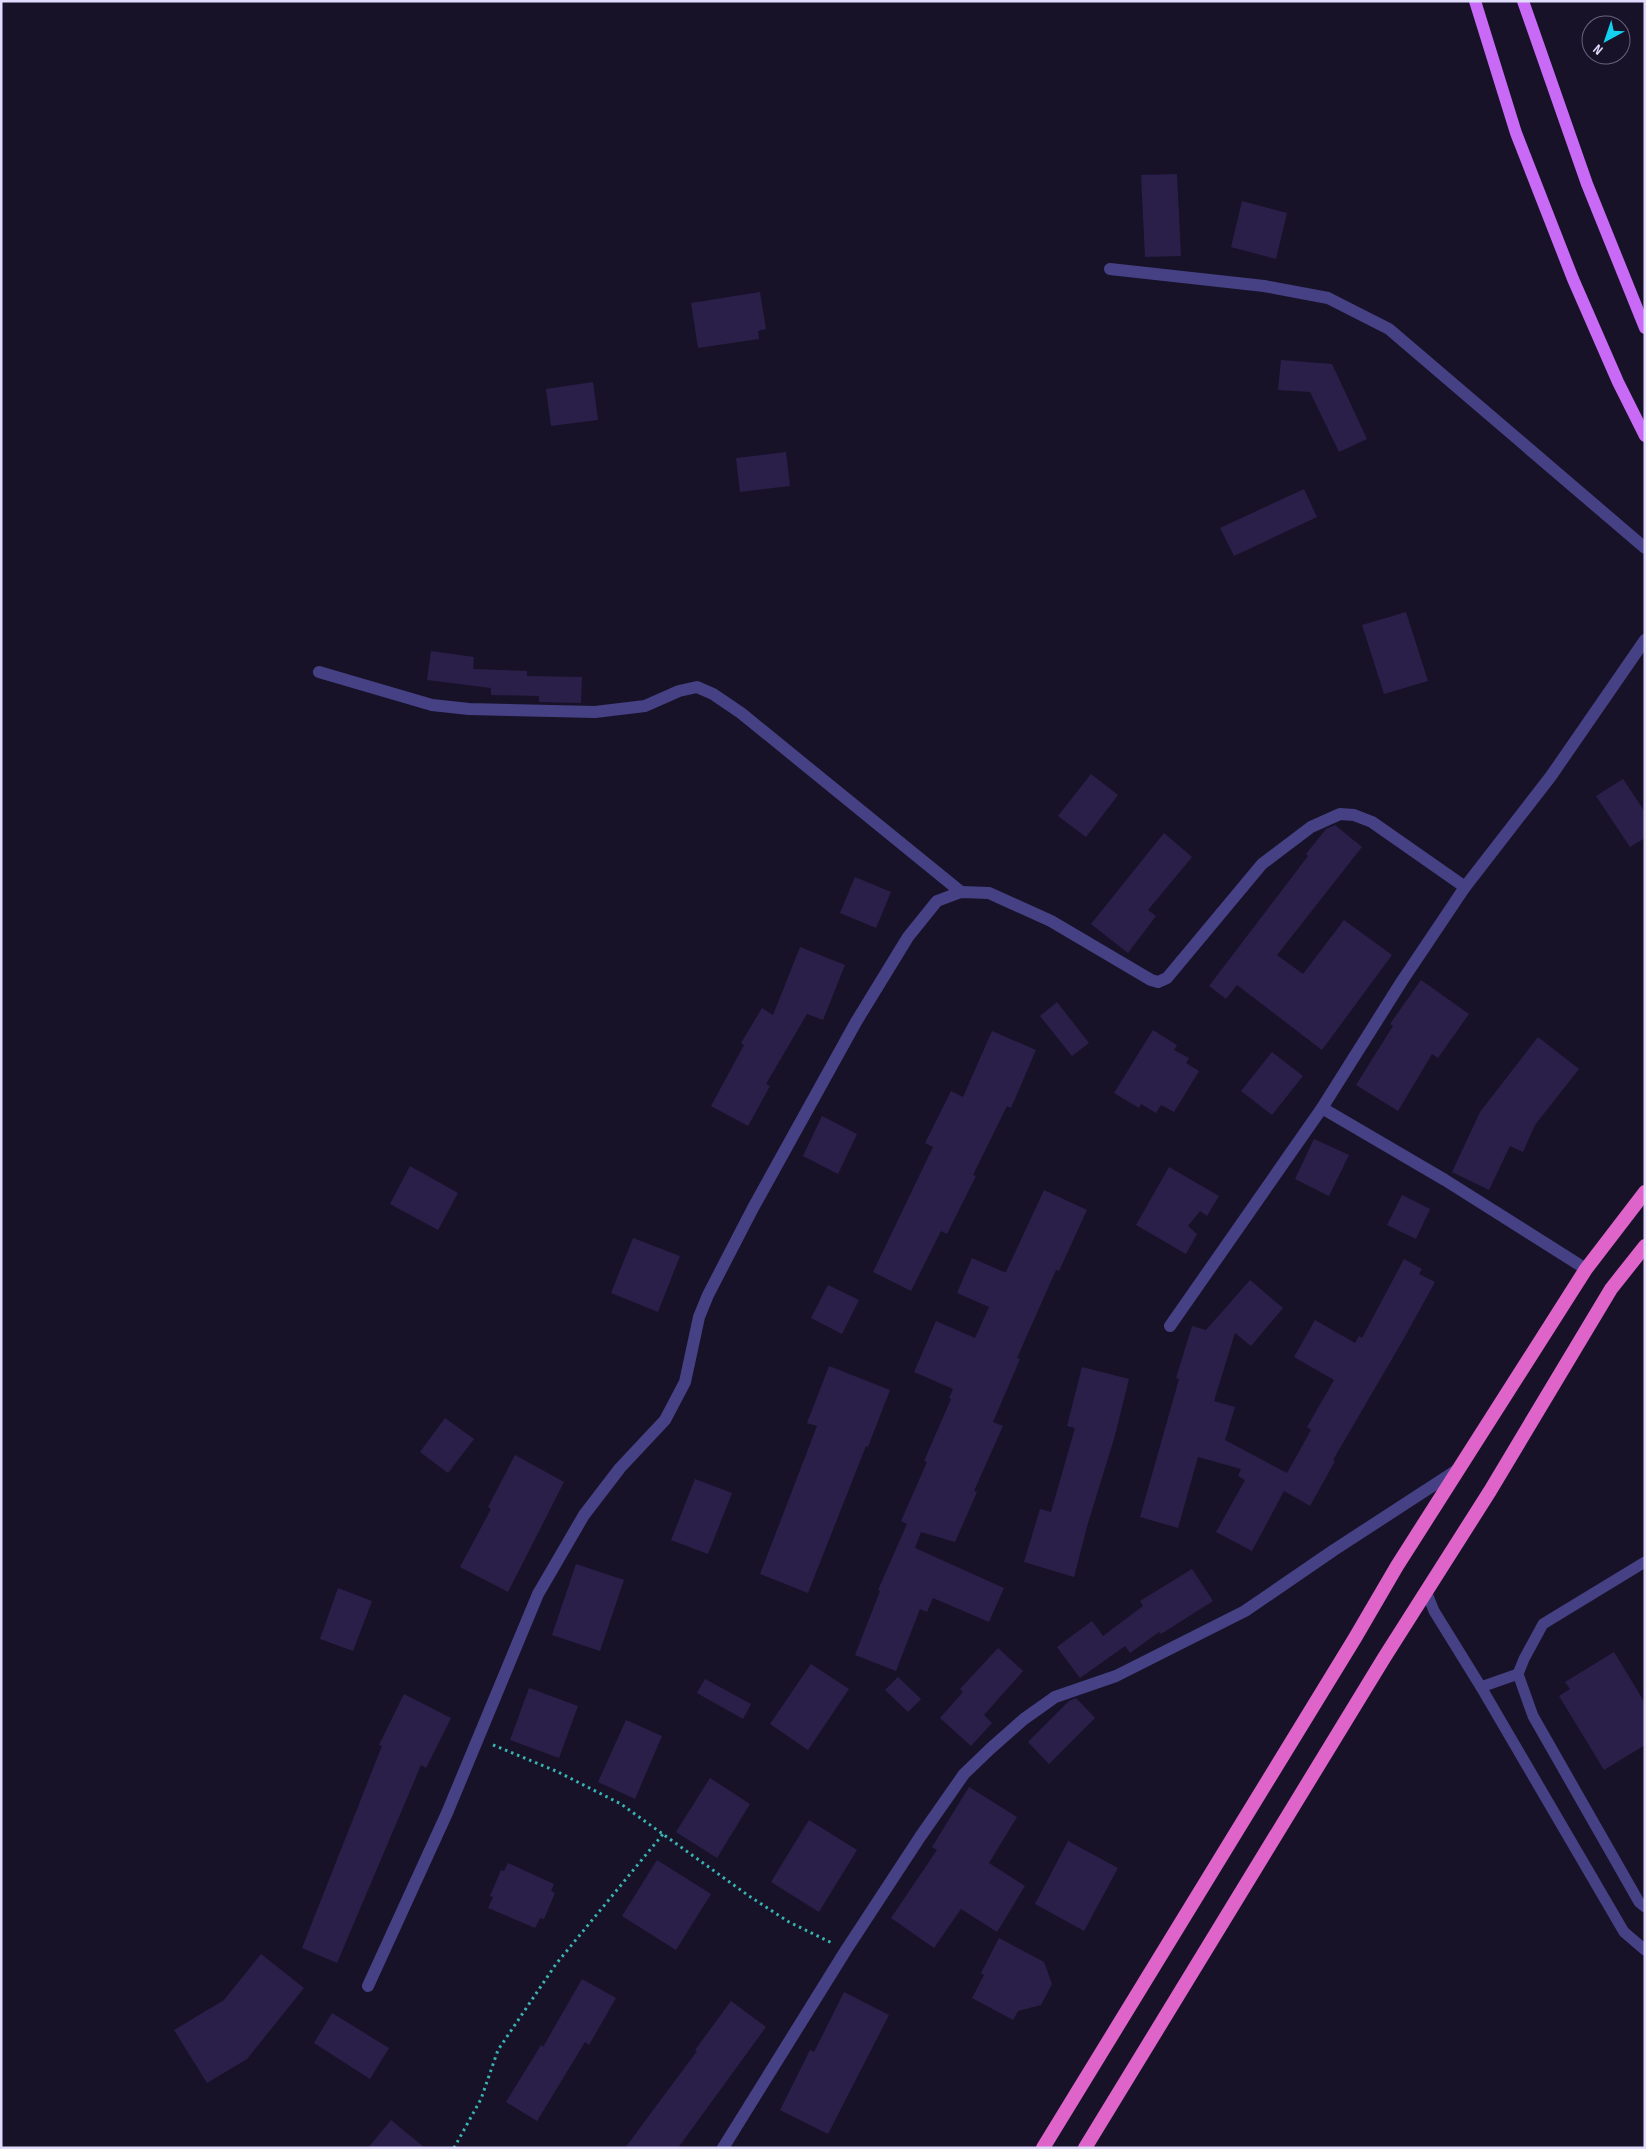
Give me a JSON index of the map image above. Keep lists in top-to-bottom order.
{
  "north": "bottom left"
}
